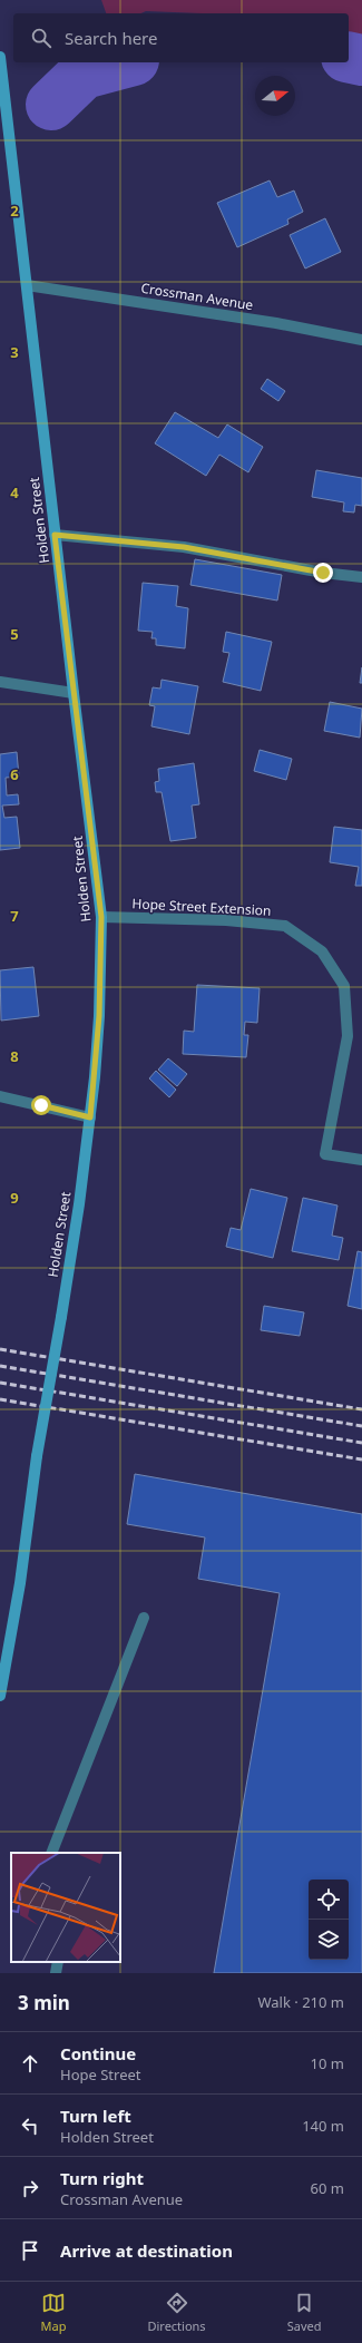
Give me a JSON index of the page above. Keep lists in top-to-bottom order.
{
  "streets": {
    "main road": ["Holden Street"],
    "street": ["Crossman Avenue", "Hope Street Extension"]
  },
  "crossings": [
    ["Crossman Avenue", "Holden Street"],
    ["Holden Street", "Hope Street Extension"]
  ],
  "north": "right",
  "page": {
    "search": "Search here",
    "heading": ["3 min", "Walk · 210 m"],
    "list": [
      ["Continue", "Hope Street", "10 m"],
      ["Turn left", "Holden Street", "140 m"],
      ["Turn right", "Crossman Avenue", "60 m"],
      "Arrive at destination"
    ],
    "nav": ["Map", "Directions", "Saved"]
  },
  "grid": {
    "rows": [
      "2",
      "3",
      "4",
      "5",
      "6",
      "7",
      "8",
      "9"
    ]
  }
}
